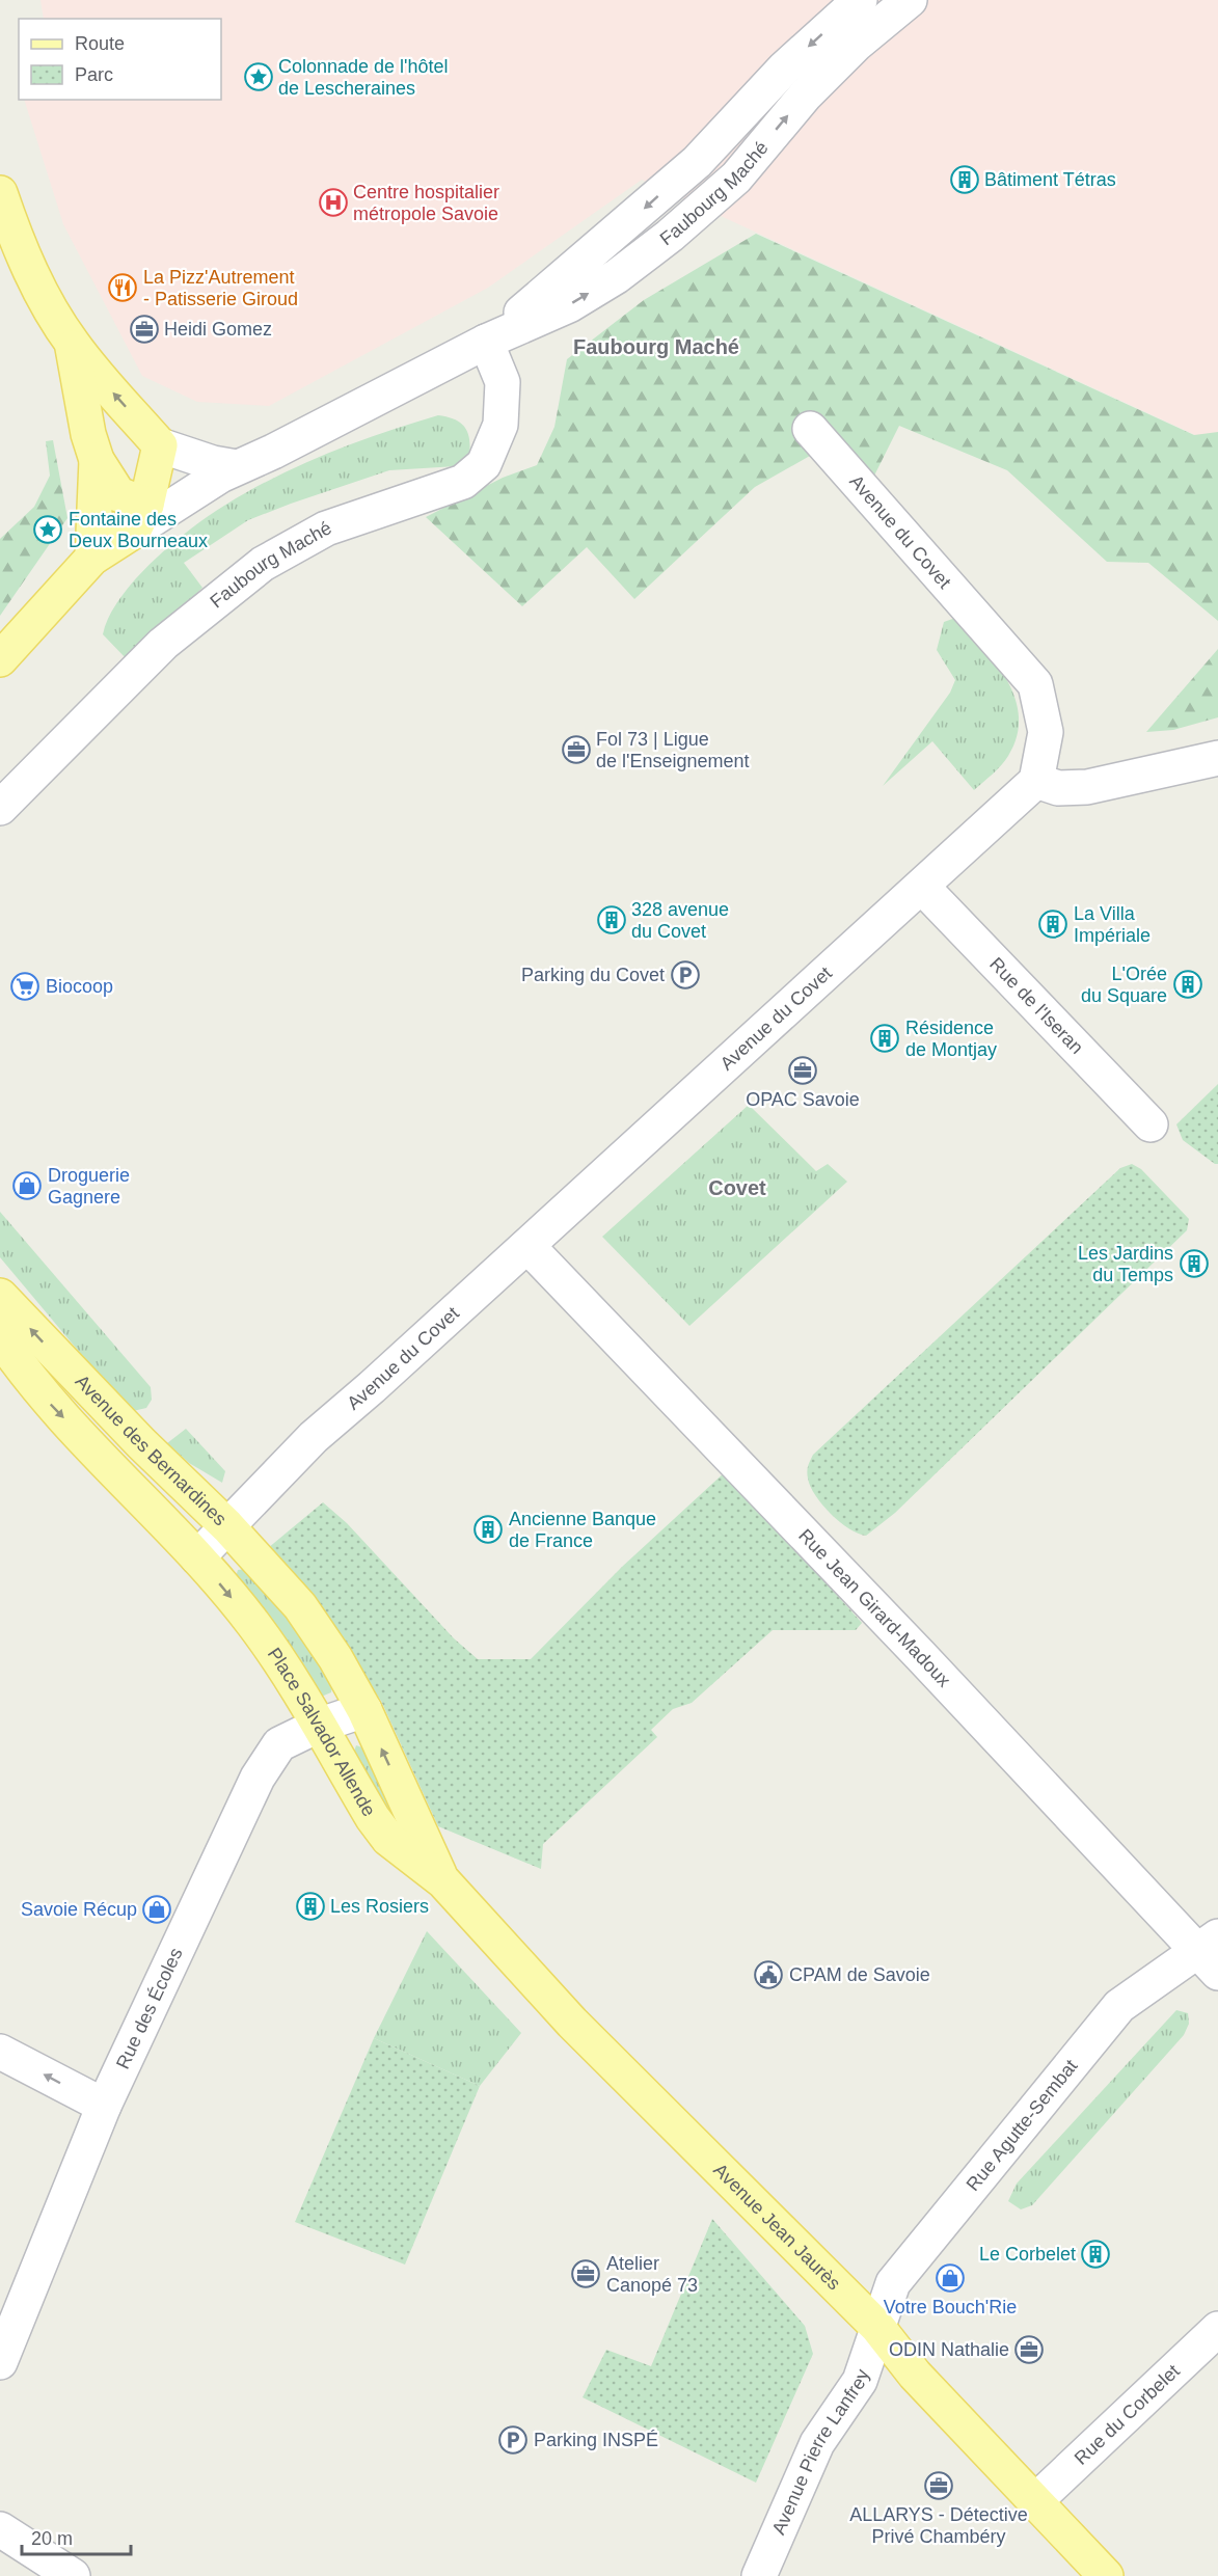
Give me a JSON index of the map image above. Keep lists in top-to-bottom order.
{
  "streets": {
    "main road": [
      "Faubourg Maché",
      "Avenue des Bernardines",
      "Place Salvador Allende",
      "Avenue Jean Jaurès"
    ],
    "street": [
      "Avenue du Covet",
      "Rue de l'Iseran",
      "Rue Jean Girard-Madoux",
      "Rue des Écoles",
      "Rue Agutte-Sembat",
      "Rue du Corbelet",
      "Avenue Pierre Lanfrey"
    ]
  },
  "crossings": [
    ["Avenue du Covet", "Rue de l'Iseran"],
    ["Avenue du Covet", "Avenue des Bernardines"],
    ["Avenue du Covet", "Rue Jean Girard-Madoux"],
    ["Avenue des Bernardines", "Place Salvador Allende"],
    ["Rue Jean Girard-Madoux", "Rue Agutte-Sembat"],
    ["Place Salvador Allende", "Rue des Écoles"],
    ["Place Salvador Allende", "Avenue Jean Jaurès"],
    ["Rue Agutte-Sembat", "Avenue Jean Jaurès"],
    ["Rue Agutte-Sembat", "Avenue Pierre Lanfrey"],
    ["Avenue Jean Jaurès", "Rue du Corbelet"],
    ["Avenue Jean Jaurès", "Avenue Pierre Lanfrey"]
  ],
  "districts": ["Faubourg Maché", "Covet"],
  "places": {
    "place": ["Colonnade de l'hôtel de Lescheraines", "Fontaine des Deux Bourneaux"],
    "building": [
      "Bâtiment Tétras",
      "328 avenue du Covet",
      "La Villa Impériale",
      "L'Orée du Square",
      "Résidence de Montjay",
      "Les Jardins du Temps",
      "Ancienne Banque de France",
      "Les Rosiers",
      "Le Corbelet"
    ],
    "hospital": ["Centre hospitalier métropole Savoie"],
    "restaurant": ["La Pizz'Autrement - Patisserie Giroud"],
    "office": [
      "Heidi Gomez",
      "Fol 73 | Ligue de l'Enseignement",
      "OPAC Savoie",
      "Atelier Canopé 73",
      "ODIN Nathalie",
      "ALLARYS - Détective Privé Chambéry"
    ],
    "parking": ["Parking du Covet", "Parking INSPÉ"],
    "supermarket": ["Biocoop"],
    "shop": ["Droguerie Gagnere", "Savoie Récup", "Votre Bouch'Rie"],
    "public building": ["CPAM de Savoie"]
  },
  "legend": ["Route", "Parc"],
  "scale_bar": "20 m"
}
